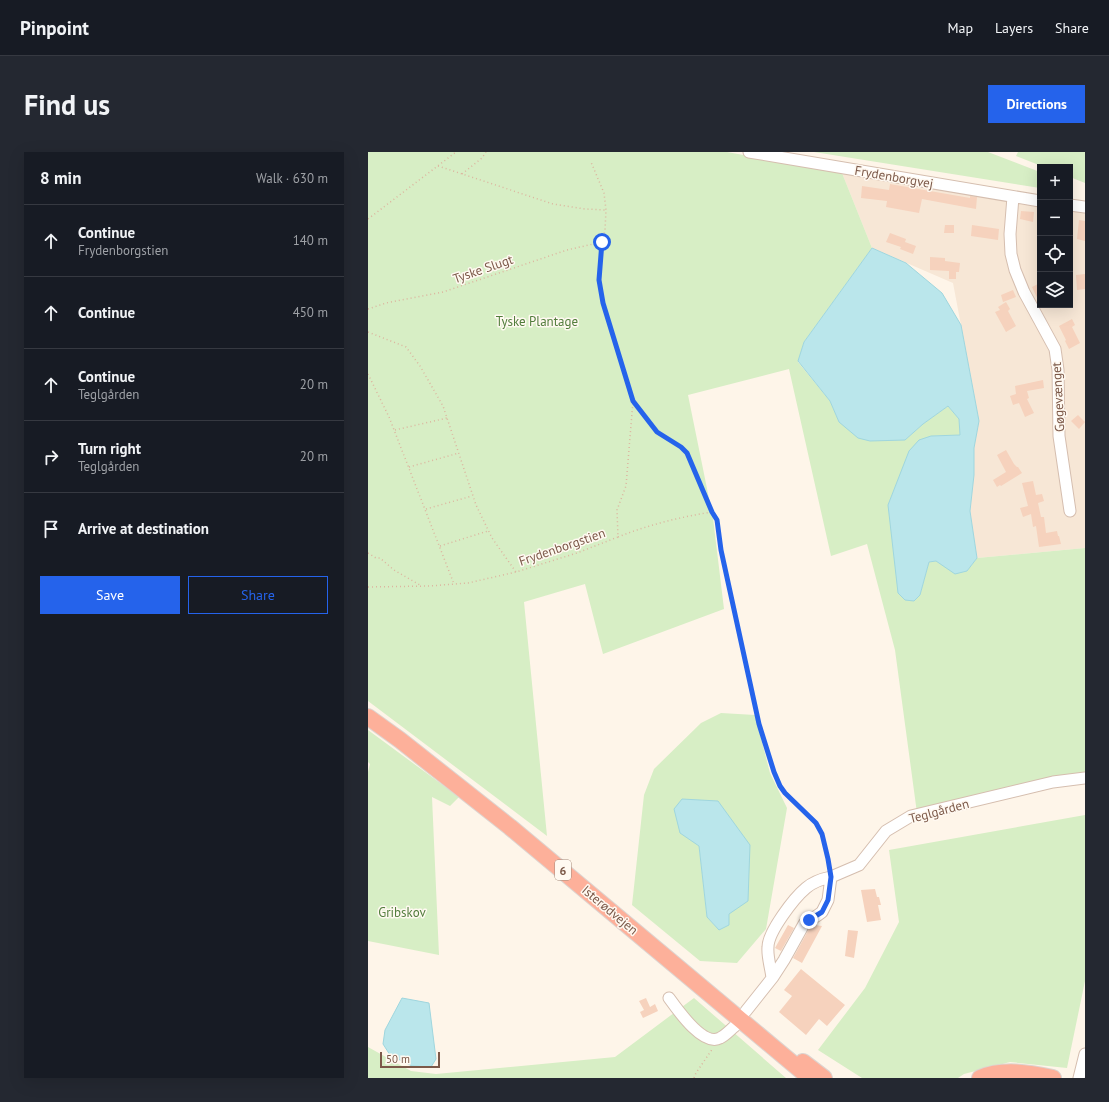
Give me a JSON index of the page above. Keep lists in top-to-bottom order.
{
  "streets": {
    "highway": ["6", "Isterødvejen"],
    "street": ["Frydenborgvej", "Gøgevænget", "Teglgården"],
    "path": ["Tyske Slugt", "Frydenborgstien"]
  },
  "crossings": [
    ["Frydenborgvej", "Gøgevænget"],
    ["Tyske Slugt", "Frydenborgstien"]
  ],
  "parks": ["Tyske Plantage", "Gribskov"],
  "scale_bar": "50 m",
  "page": {
    "header": "Pinpoint",
    "nav": ["Map", "Layers", "Share"],
    "buttons": [
      "Directions",
      ["Save", "Share"]
    ],
    "title": "Find us",
    "heading": ["8 min", "Walk · 630 m"],
    "map_buttons": ["+", "−"],
    "list": [
      ["Continue", "Frydenborgstien", "140 m"],
      ["Continue", "450 m"],
      ["Continue", "Teglgården", "20 m"],
      ["Turn right", "Teglgården", "20 m"],
      "Arrive at destination"
    ],
    "scale": "50 m"
  }
}
